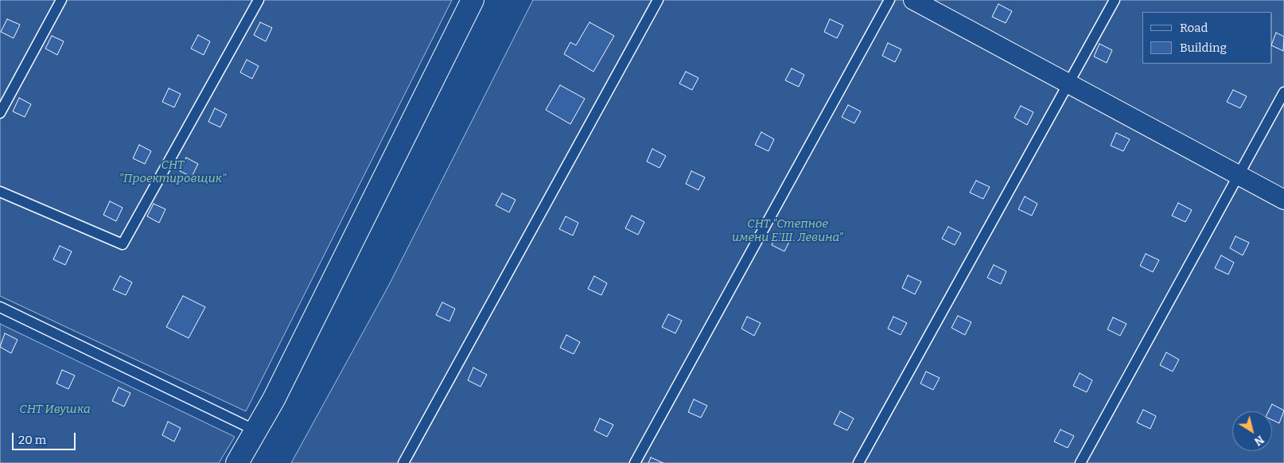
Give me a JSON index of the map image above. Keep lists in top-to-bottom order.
{
  "parks": ["СНТ \"Проектировщик\"", "СНТ \"Степное имени Е.Ш. Левина\"", "СНТ Ивушка"],
  "legend": ["Road", "Building"],
  "scale_bar": "20 m",
  "north": "bottom right"
}
